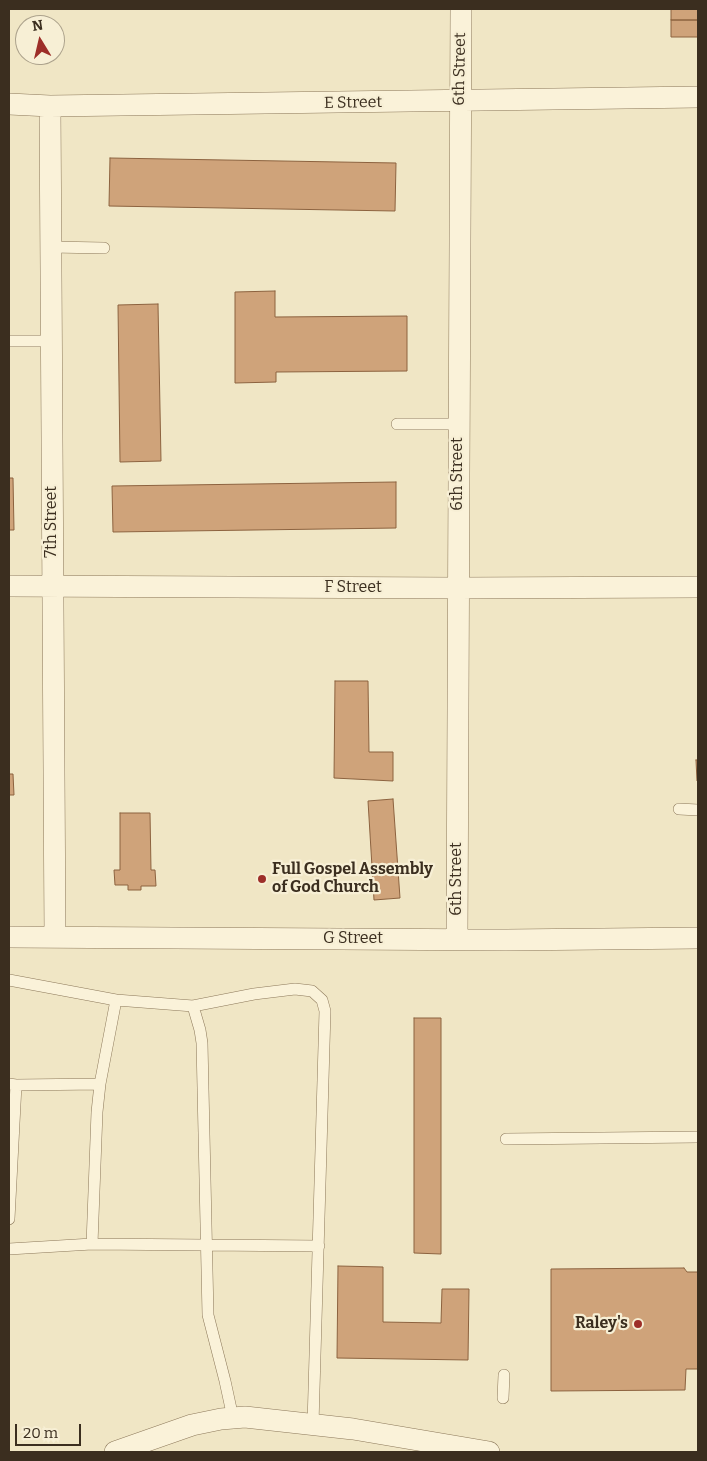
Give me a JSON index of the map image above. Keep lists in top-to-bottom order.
{
  "streets": {
    "street": [
      "6th Street",
      "E Street",
      "7th Street",
      "F Street",
      "G Street"
    ]
  },
  "crossings": [
    ["6th Street", "E Street"],
    ["6th Street", "F Street"],
    ["6th Street", "G Street"],
    ["E Street", "7th Street"],
    ["7th Street", "F Street"],
    ["7th Street", "G Street"]
  ],
  "places": ["Full Gospel Assembly of God Church", "Raley's"],
  "scale_bar": "20 m",
  "north": "top"
}
